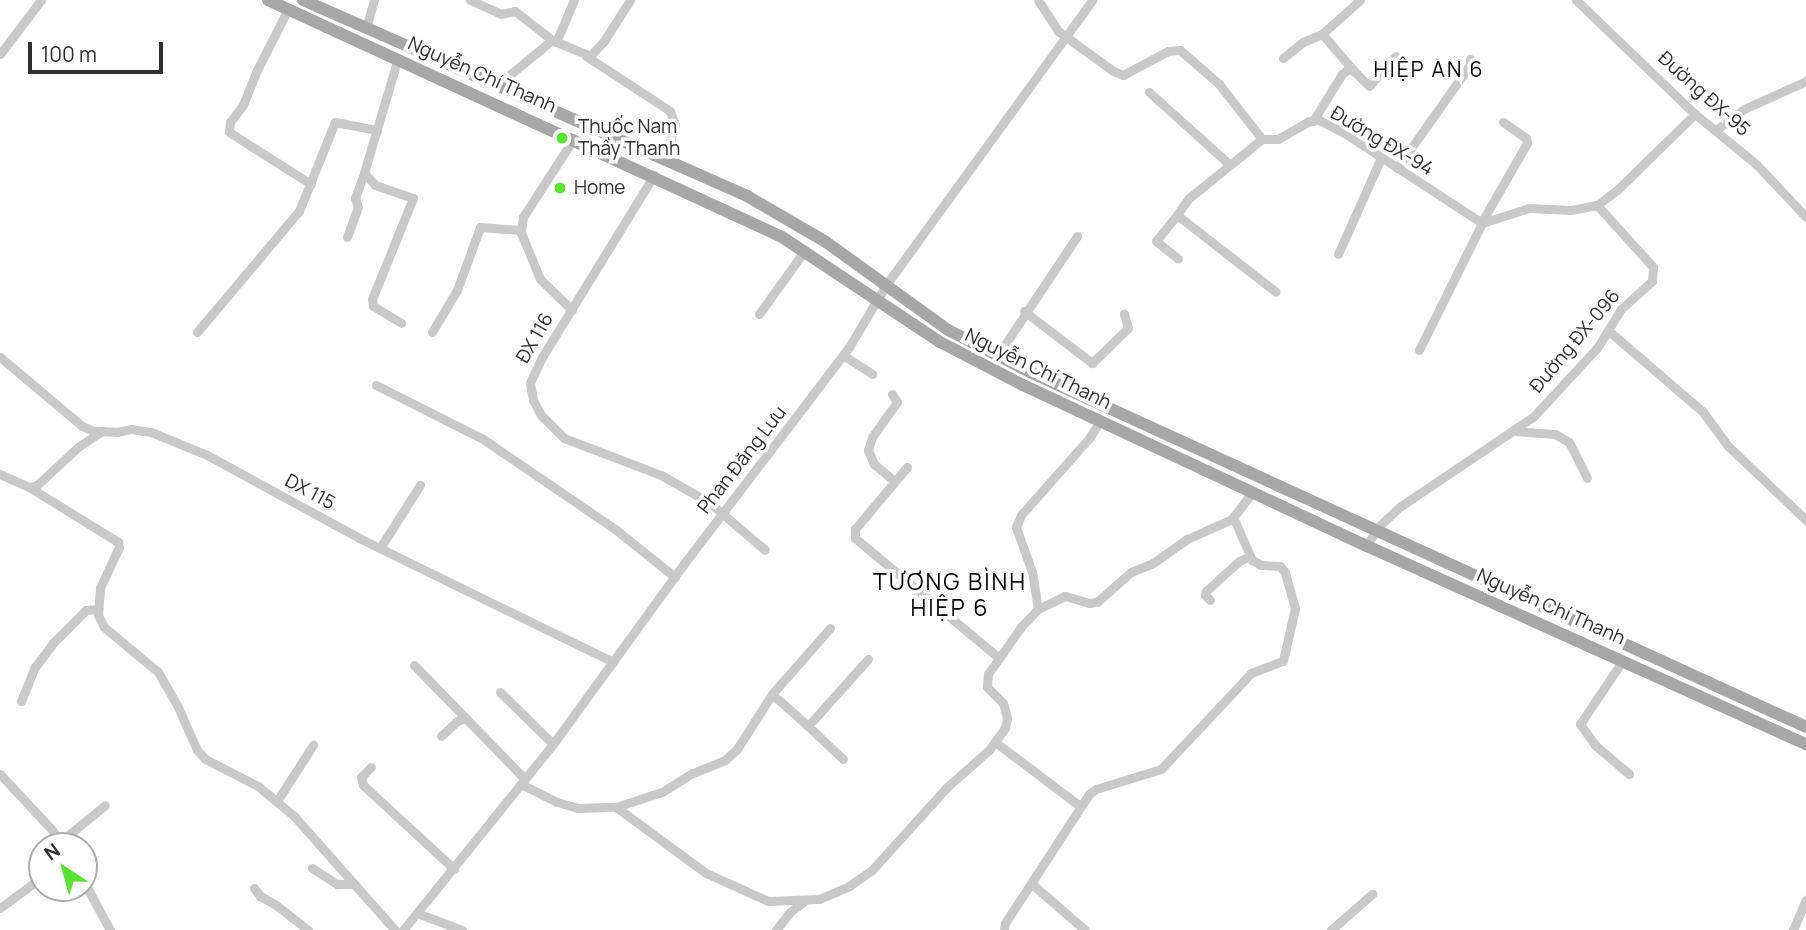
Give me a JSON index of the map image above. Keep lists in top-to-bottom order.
{
  "streets": {
    "main road": ["Nguyễn Chí Thanh"],
    "street": [
      "Đường ĐX-95",
      "Đường ĐX-94",
      "ĐX 116",
      "Đường ĐX-096",
      "Phan Đăng Lưu",
      "DX 115"
    ]
  },
  "crossings": [
    ["Nguyễn Chí Thanh", "ĐX 116"],
    ["Nguyễn Chí Thanh", "Đường ĐX-096"],
    ["Nguyễn Chí Thanh", "Phan Đăng Lưu"],
    ["ĐX 116", "Phan Đăng Lưu"],
    ["Phan Đăng Lưu", "DX 115"]
  ],
  "districts": ["HIỆP AN 6", "TƯƠNG BÌNH HIỆP 6"],
  "places": ["Thuốc Nam Thầy Thanh", "Home"],
  "scale_bar": "100 m",
  "north": "top left"
}
